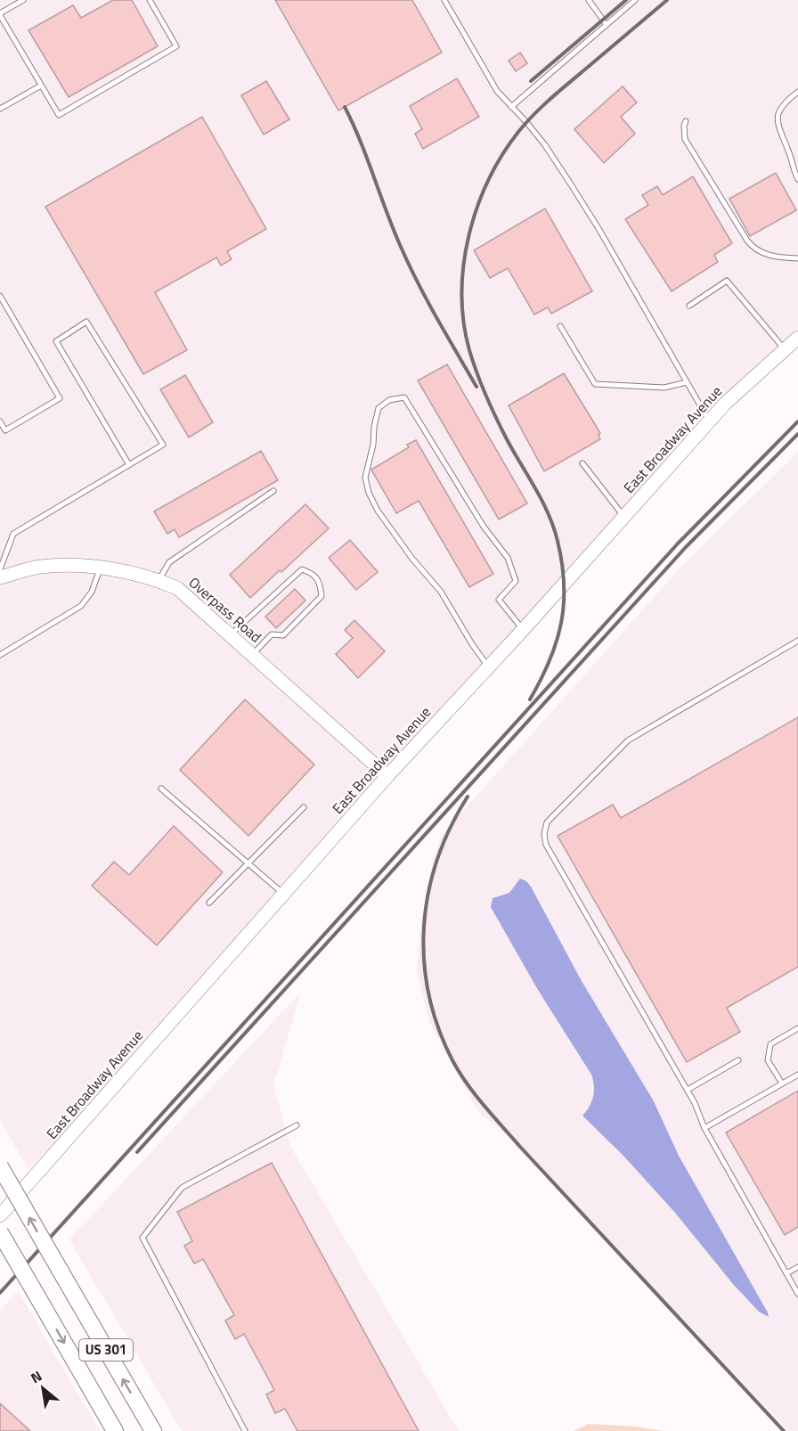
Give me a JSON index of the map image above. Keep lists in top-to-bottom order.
{
  "streets": {
    "main road": ["East Broadway Avenue", "Overpass Road", "US 301"]
  },
  "crossings": [
    ["East Broadway Avenue", "Overpass Road"]
  ],
  "north": "top left"
}
